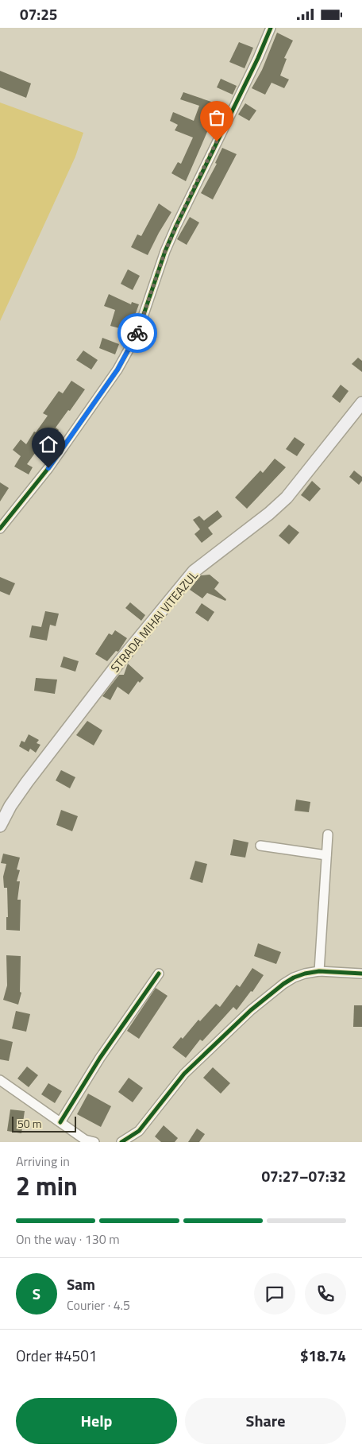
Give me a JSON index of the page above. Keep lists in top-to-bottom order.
{
  "streets": {
    "main road": ["STRADA MIHAI VITEAZUL"]
  },
  "scale_bar": "50 m",
  "page": {
    "status": "07:25",
    "scale": "50 m",
    "heading": ["2 min", "Arriving in", "07:27–07:32"],
    "panel": [
      "Sam",
      "Courier · 4.5",
      "Order #4501",
      "$18.74"
    ],
    "bar": "On the way · 130 m",
    "round": "S",
    "buttons": ["Help", "Share"]
  }
}
